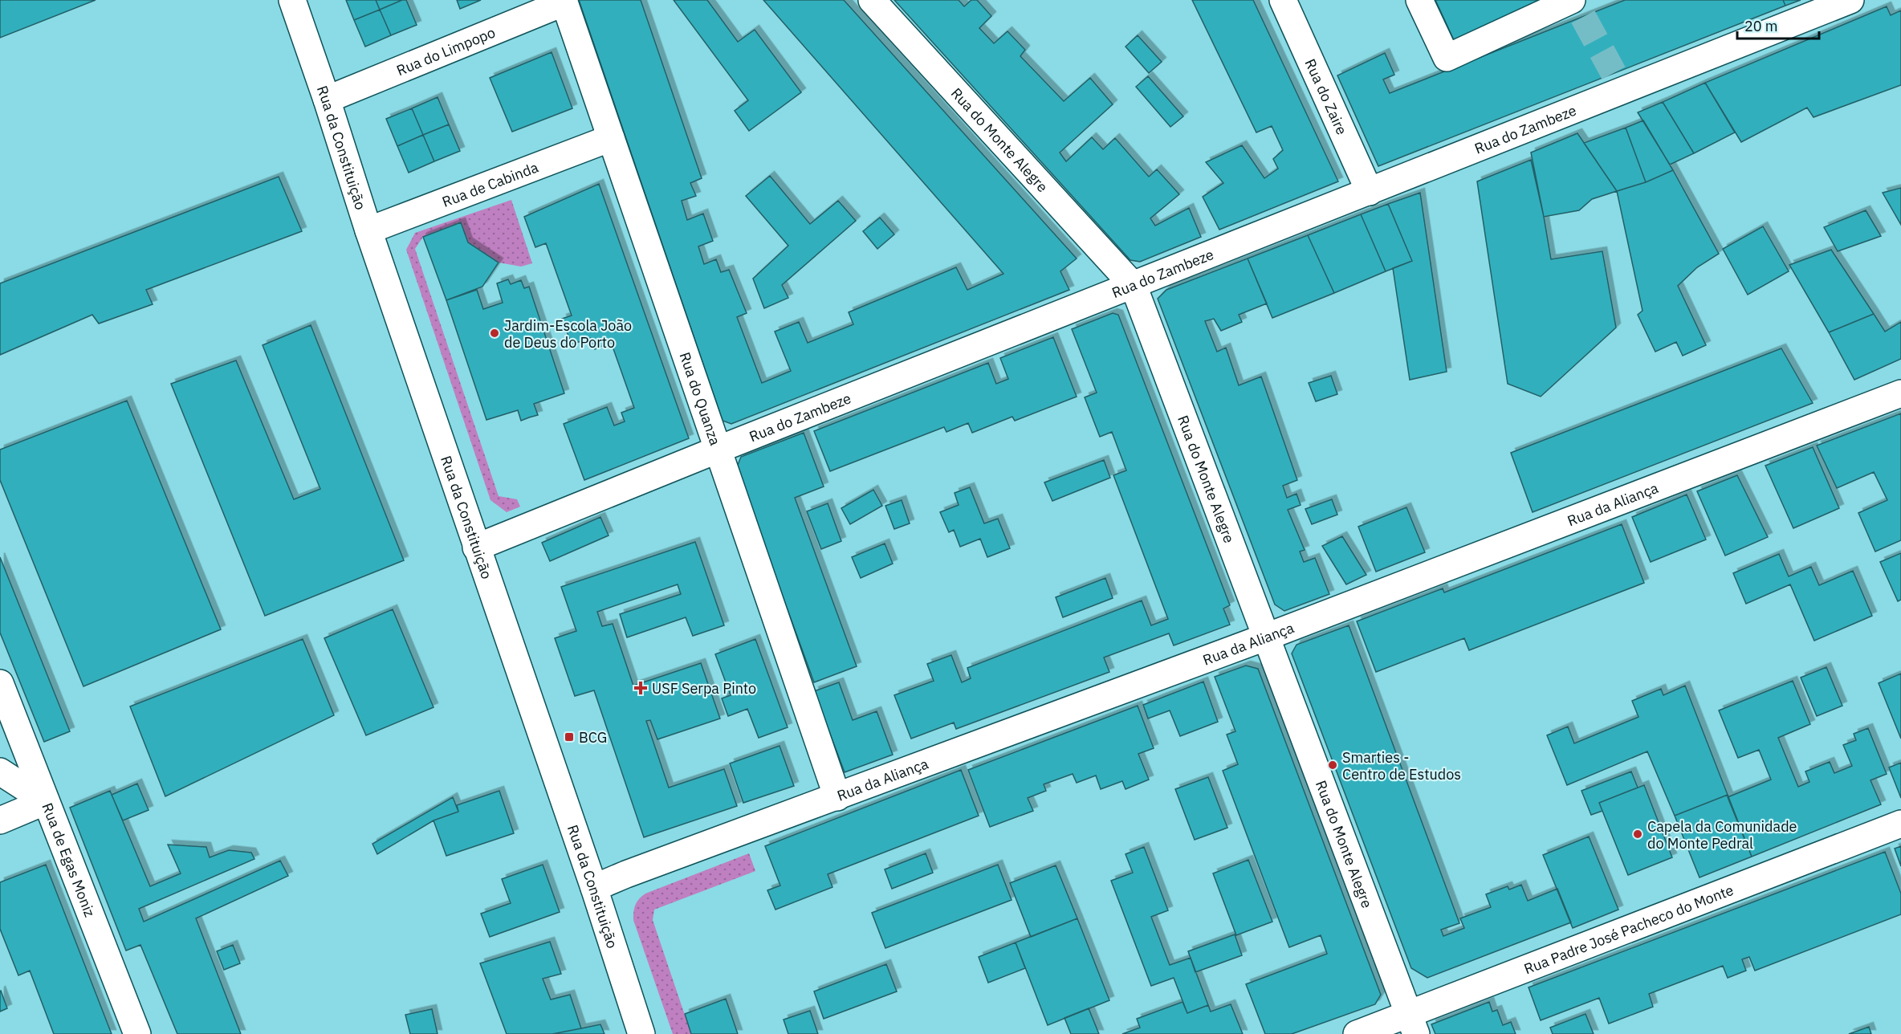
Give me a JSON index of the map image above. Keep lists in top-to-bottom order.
{
  "streets": {
    "street": [
      "Rua do Limpopo",
      "Rua do Zaire",
      "Rua do Zambeze",
      "Rua do Monte Alegre",
      "Rua da Constituição",
      "Rua de Cabinda",
      "Rua do Quanza",
      "Rua da Aliança",
      "Rua de Egas Moniz",
      "Rua Padre José Pacheco do Monte"
    ]
  },
  "crossings": [
    ["Rua do Limpopo", "Rua da Constituição"],
    ["Rua do Limpopo", "Rua do Quanza"],
    ["Rua do Zaire", "Rua do Zambeze"],
    ["Rua do Zambeze", "Rua do Monte Alegre"],
    ["Rua do Zambeze", "Rua da Constituição"],
    ["Rua do Zambeze", "Rua do Quanza"],
    ["Rua do Monte Alegre", "Rua da Aliança"],
    ["Rua do Monte Alegre", "Rua Padre José Pacheco do Monte"],
    ["Rua da Constituição", "Rua de Cabinda"],
    ["Rua da Constituição", "Rua da Aliança"],
    ["Rua de Cabinda", "Rua do Quanza"],
    ["Rua do Quanza", "Rua da Aliança"]
  ],
  "places": {
    "other": ["Jardim-Escola João de Deus do Porto", "Smarties - Centro de Estudos", "Capela da Comunidade do Monte Pedral"],
    "health": ["USF Serpa Pinto"],
    "transit": ["BCG"]
  },
  "scale_bar": "20 m"
}
